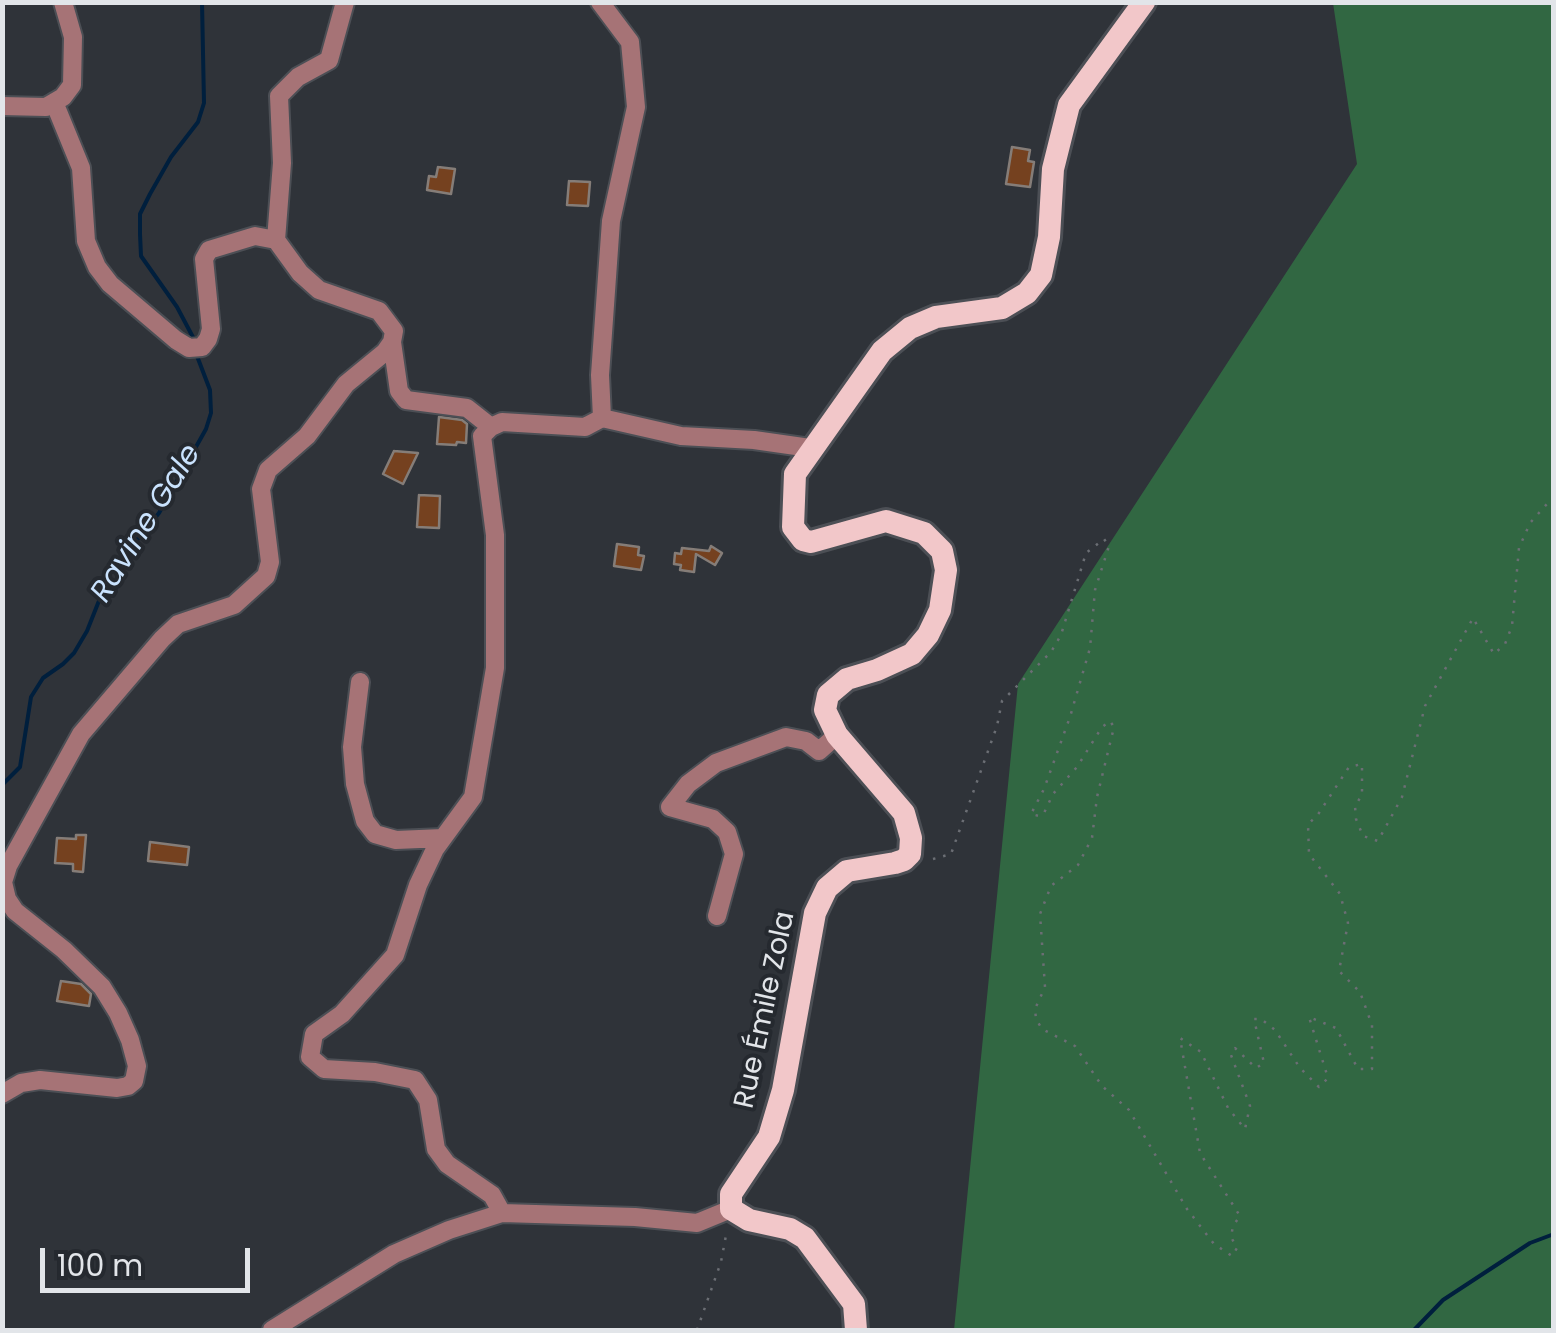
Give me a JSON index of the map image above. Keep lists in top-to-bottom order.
{
  "streets": {
    "main road": ["Rue Émile Zola"]
  },
  "water": ["Ravine Gale"],
  "scale_bar": "100 m"
}
